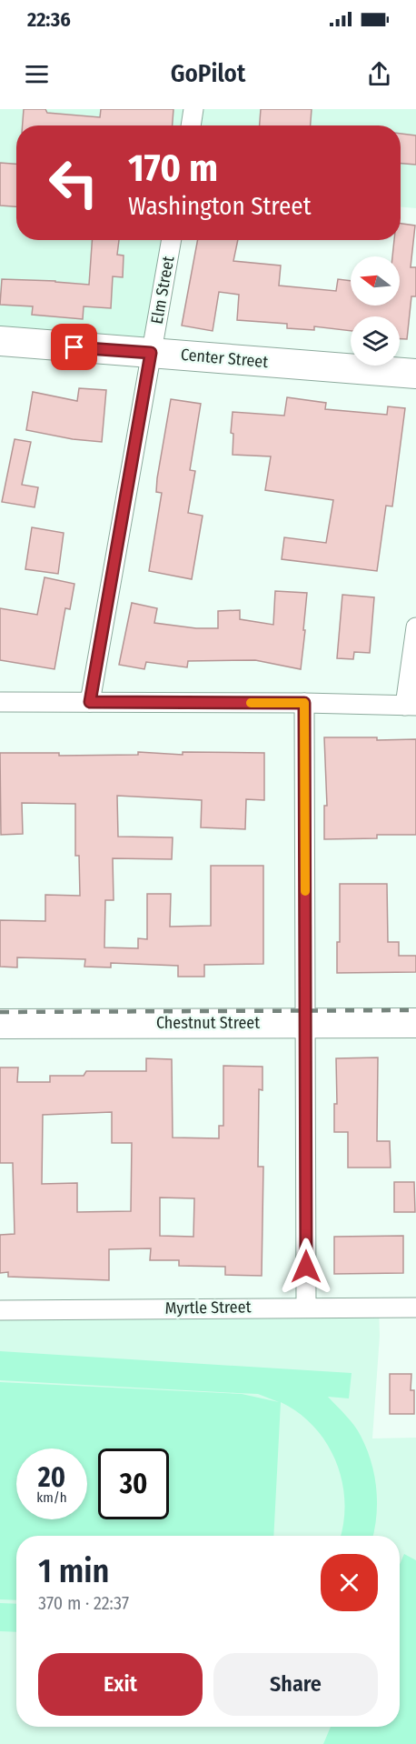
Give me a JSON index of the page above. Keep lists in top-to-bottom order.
{
  "streets": {
    "main road": ["Center Street", "Chestnut Street"],
    "street": ["Elm Street", "Myrtle Street"]
  },
  "crossings": [
    ["Elm Street", "Center Street"]
  ],
  "north": "left",
  "page": {
    "status": "22:36",
    "header": "GoPilot",
    "turn": ["170 m", "Washington Street"],
    "speed": "20 km/h",
    "limit": "30",
    "heading": ["1 min", "370 m · 22:37"],
    "buttons": ["Exit", "Share"]
  }
}
